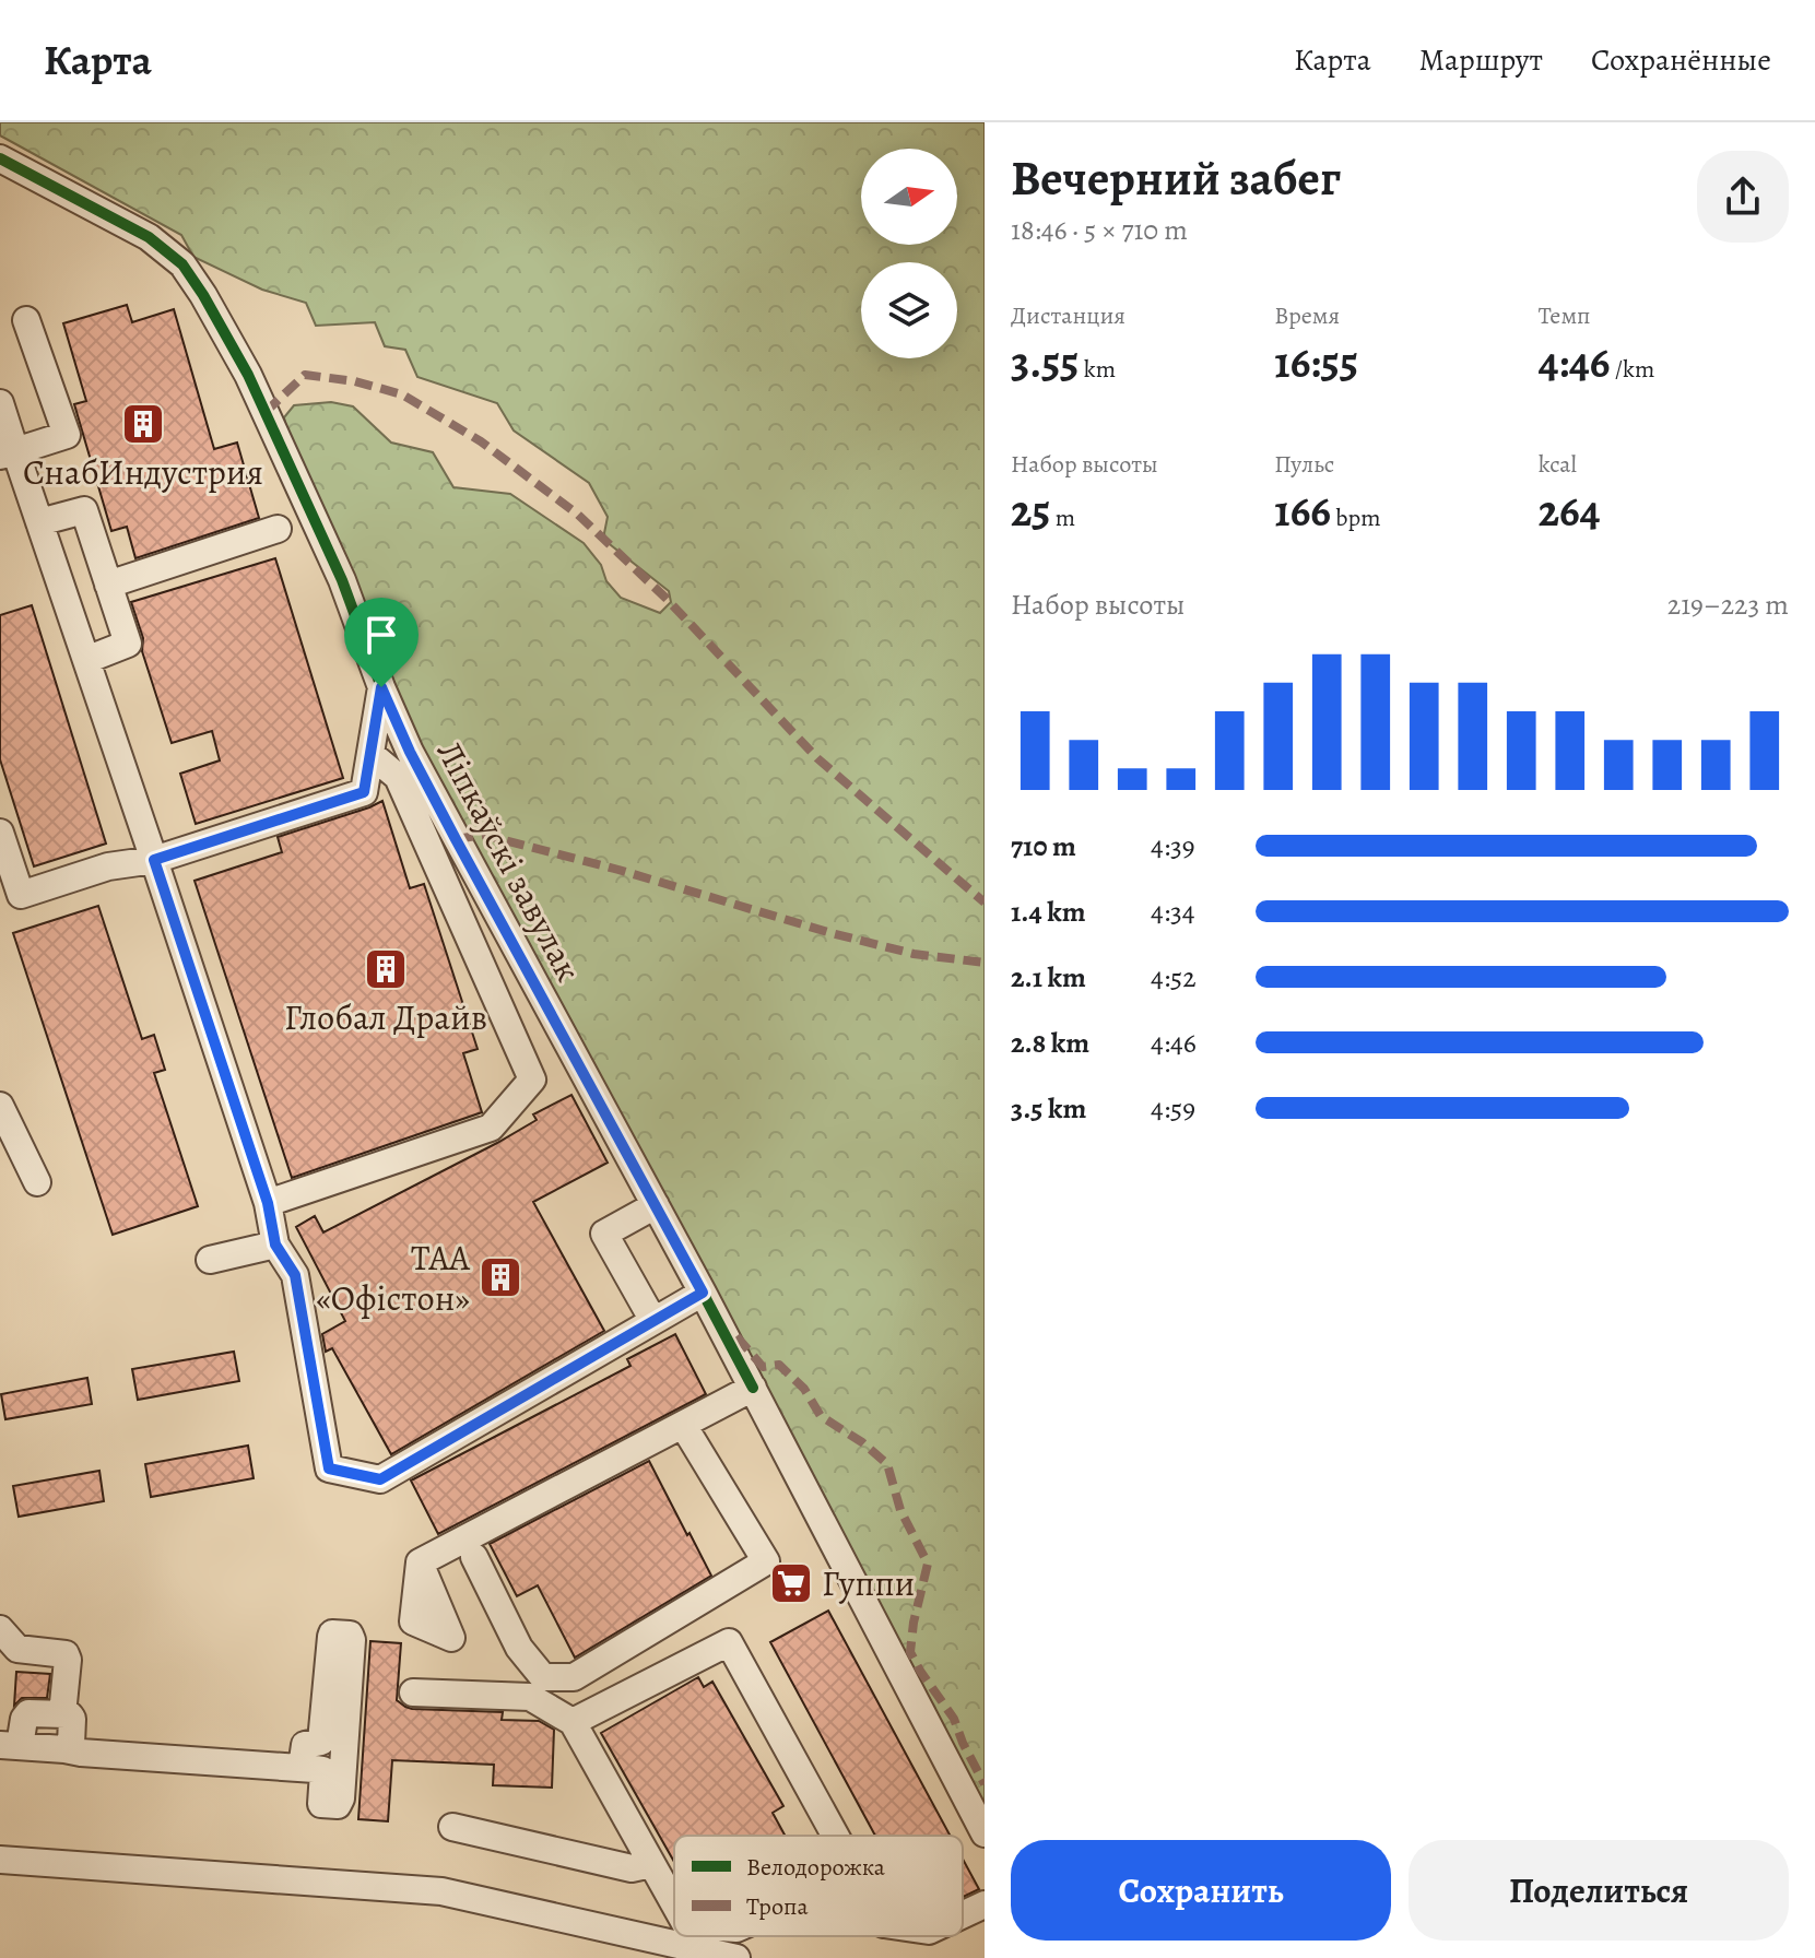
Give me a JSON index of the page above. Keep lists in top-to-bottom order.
{
  "streets": {
    "street": ["Ліпкаўскі завулак"]
  },
  "places": {
    "building": ["СнабИндустрия", "Глобал Драйв", "ТАА «Офістон»"],
    "supermarket": ["Гуппи"]
  },
  "legend": ["Велодорожка", "Тропа"],
  "north": "right",
  "page": {
    "header": "Карта",
    "nav": ["Карта", "Маршрут", "Сохранённые"],
    "heading": ["Вечерний забег", "18:46 · 5 × 710 m"],
    "stats": [
      ["Дистанция", "3.55 km"],
      ["Время", "16:55"],
      ["Темп", "4:46 /km"],
      ["Набор высоты", "25 m"],
      ["Пульс", "166 bpm"],
      ["kcal", "264"]
    ],
    "chart": ["Набор высоты", "219–223 m"],
    "list": [
      {
        "name": "710 m",
        "note": "4:39"
      },
      {
        "name": "1.4 km",
        "note": "4:34"
      },
      {
        "name": "2.1 km",
        "note": "4:52"
      },
      {
        "name": "2.8 km",
        "note": "4:46"
      },
      {
        "name": "3.5 km",
        "note": "4:59"
      }
    ],
    "buttons": ["Сохранить", "Поделиться"]
  }
}
